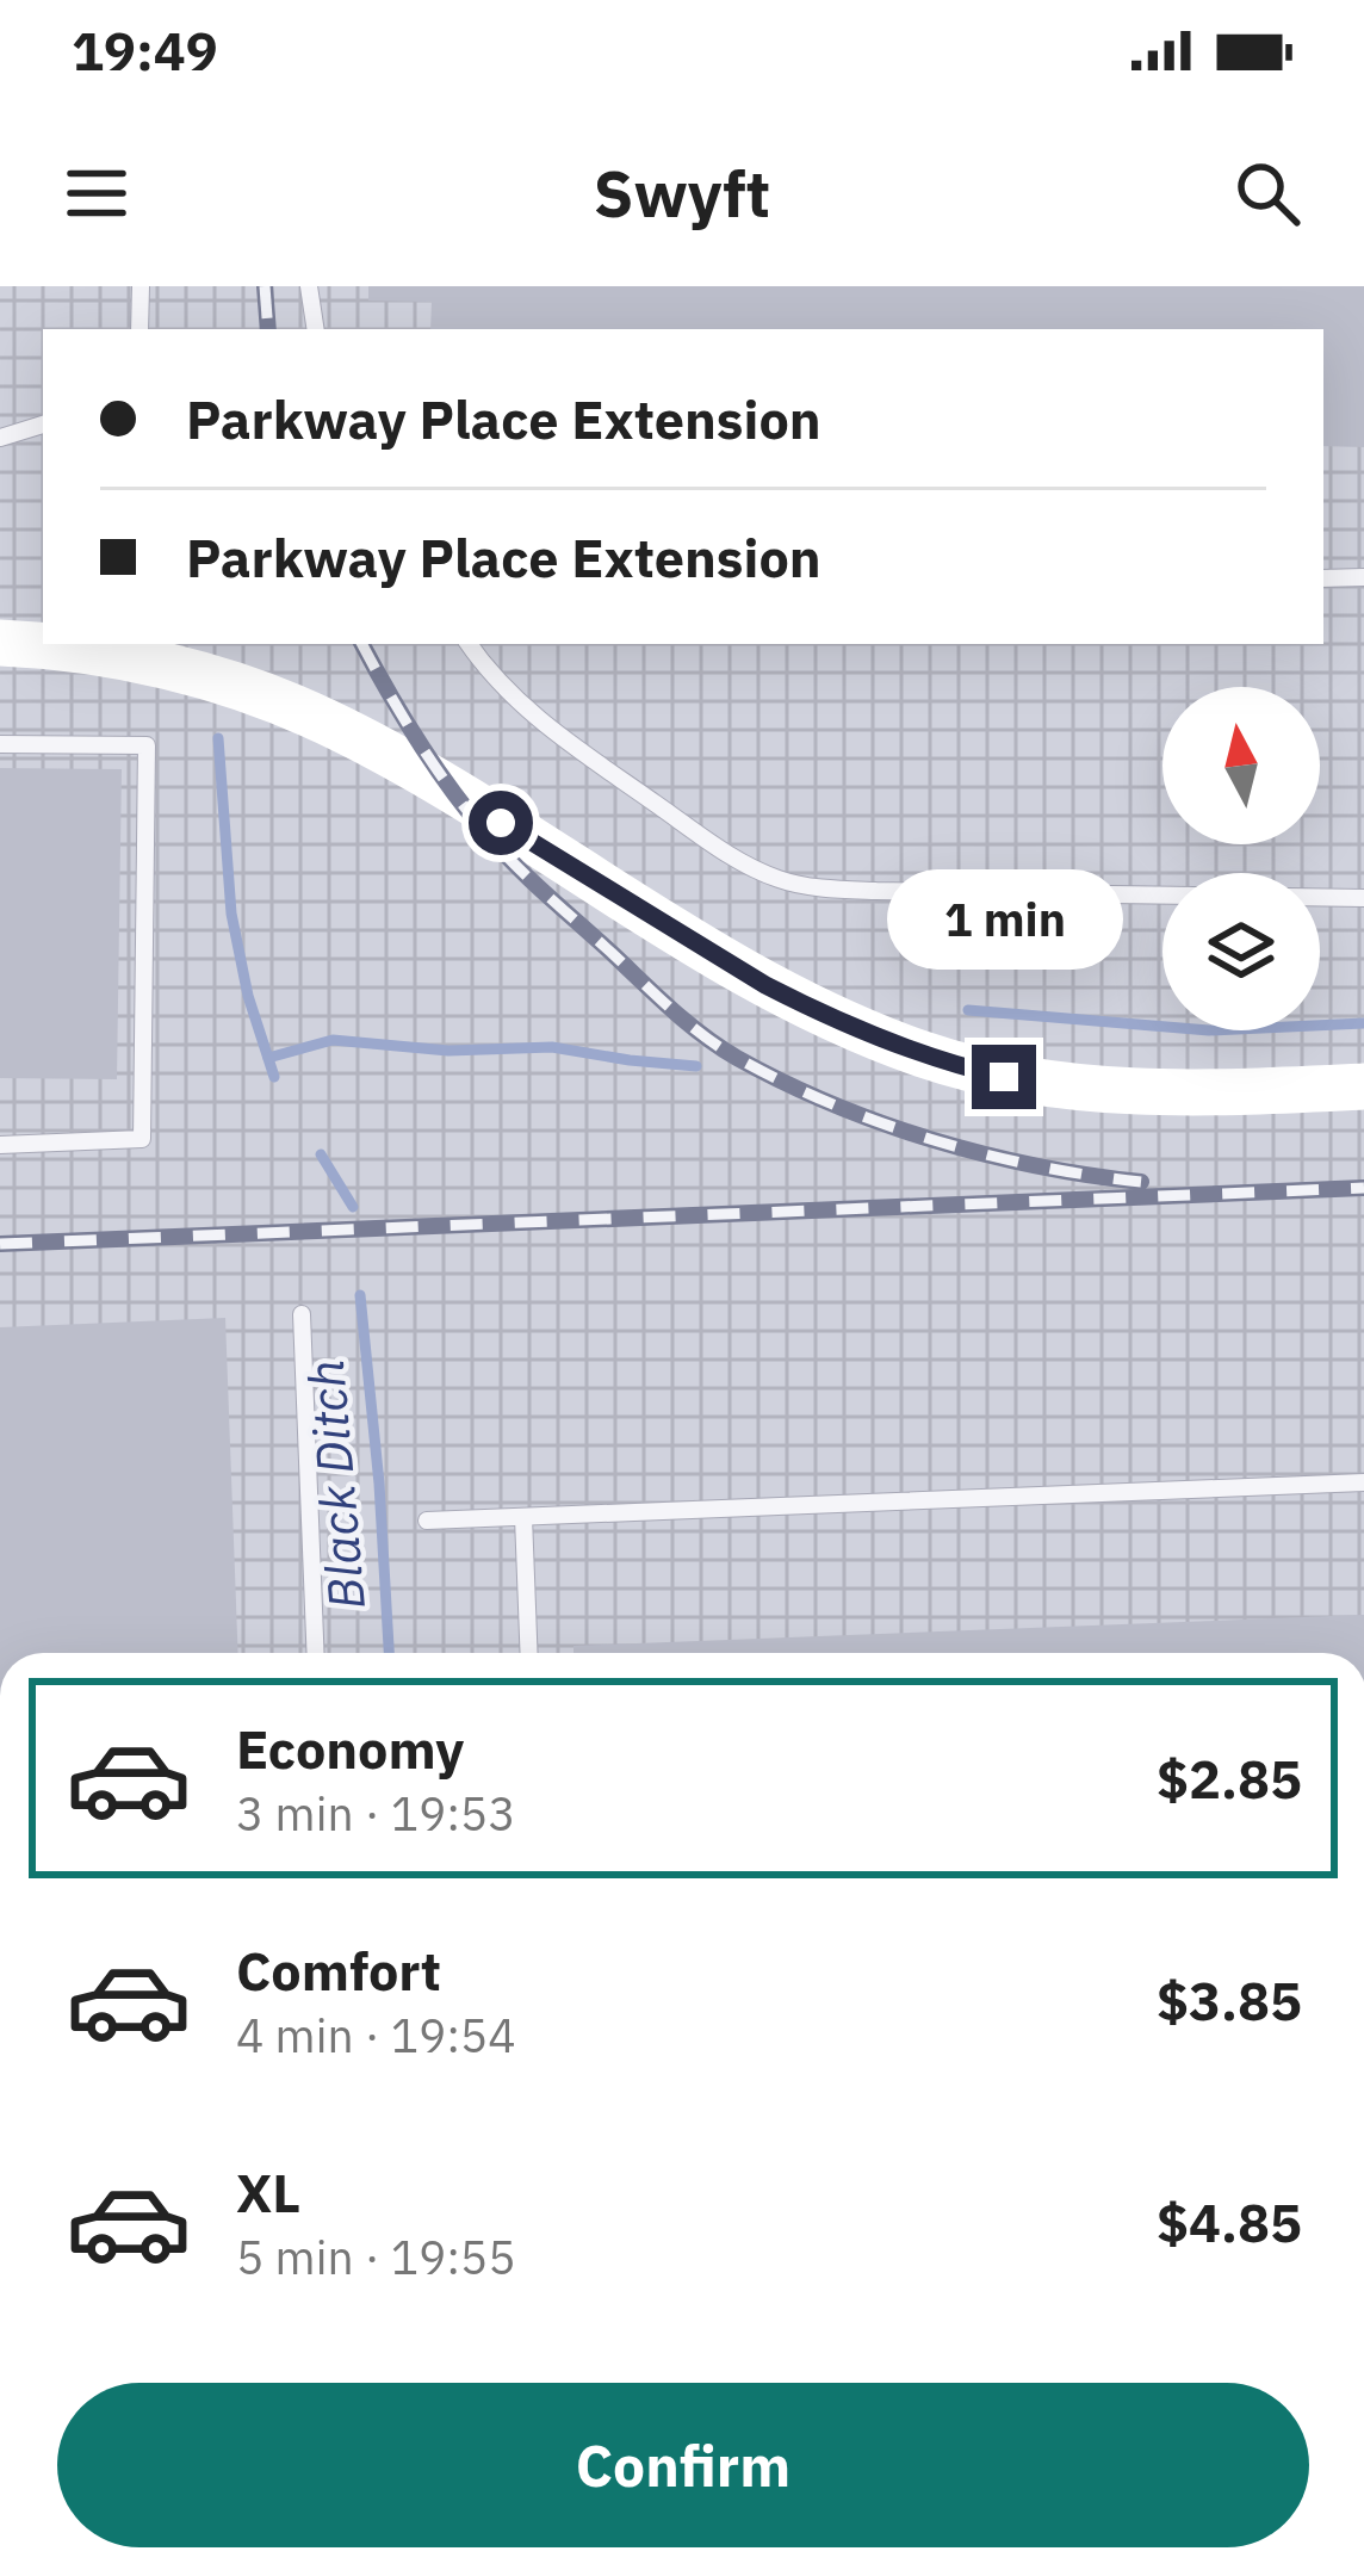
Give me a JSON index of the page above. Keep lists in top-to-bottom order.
{
  "water": ["Black Ditch"],
  "north": "top",
  "page": {
    "status": "19:49",
    "header": "Swyft",
    "banner": ["Parkway Place Extension", "Parkway Place Extension"],
    "bubble": "1 min",
    "list": [
      {
        "name": "Economy",
        "note": "3 min · 19:53",
        "value": "$2.85"
      },
      {
        "name": "Comfort",
        "note": "4 min · 19:54",
        "value": "$3.85"
      },
      {
        "name": "XL",
        "note": "5 min · 19:55",
        "value": "$4.85"
      }
    ],
    "buttons": "Confirm"
  }
}
